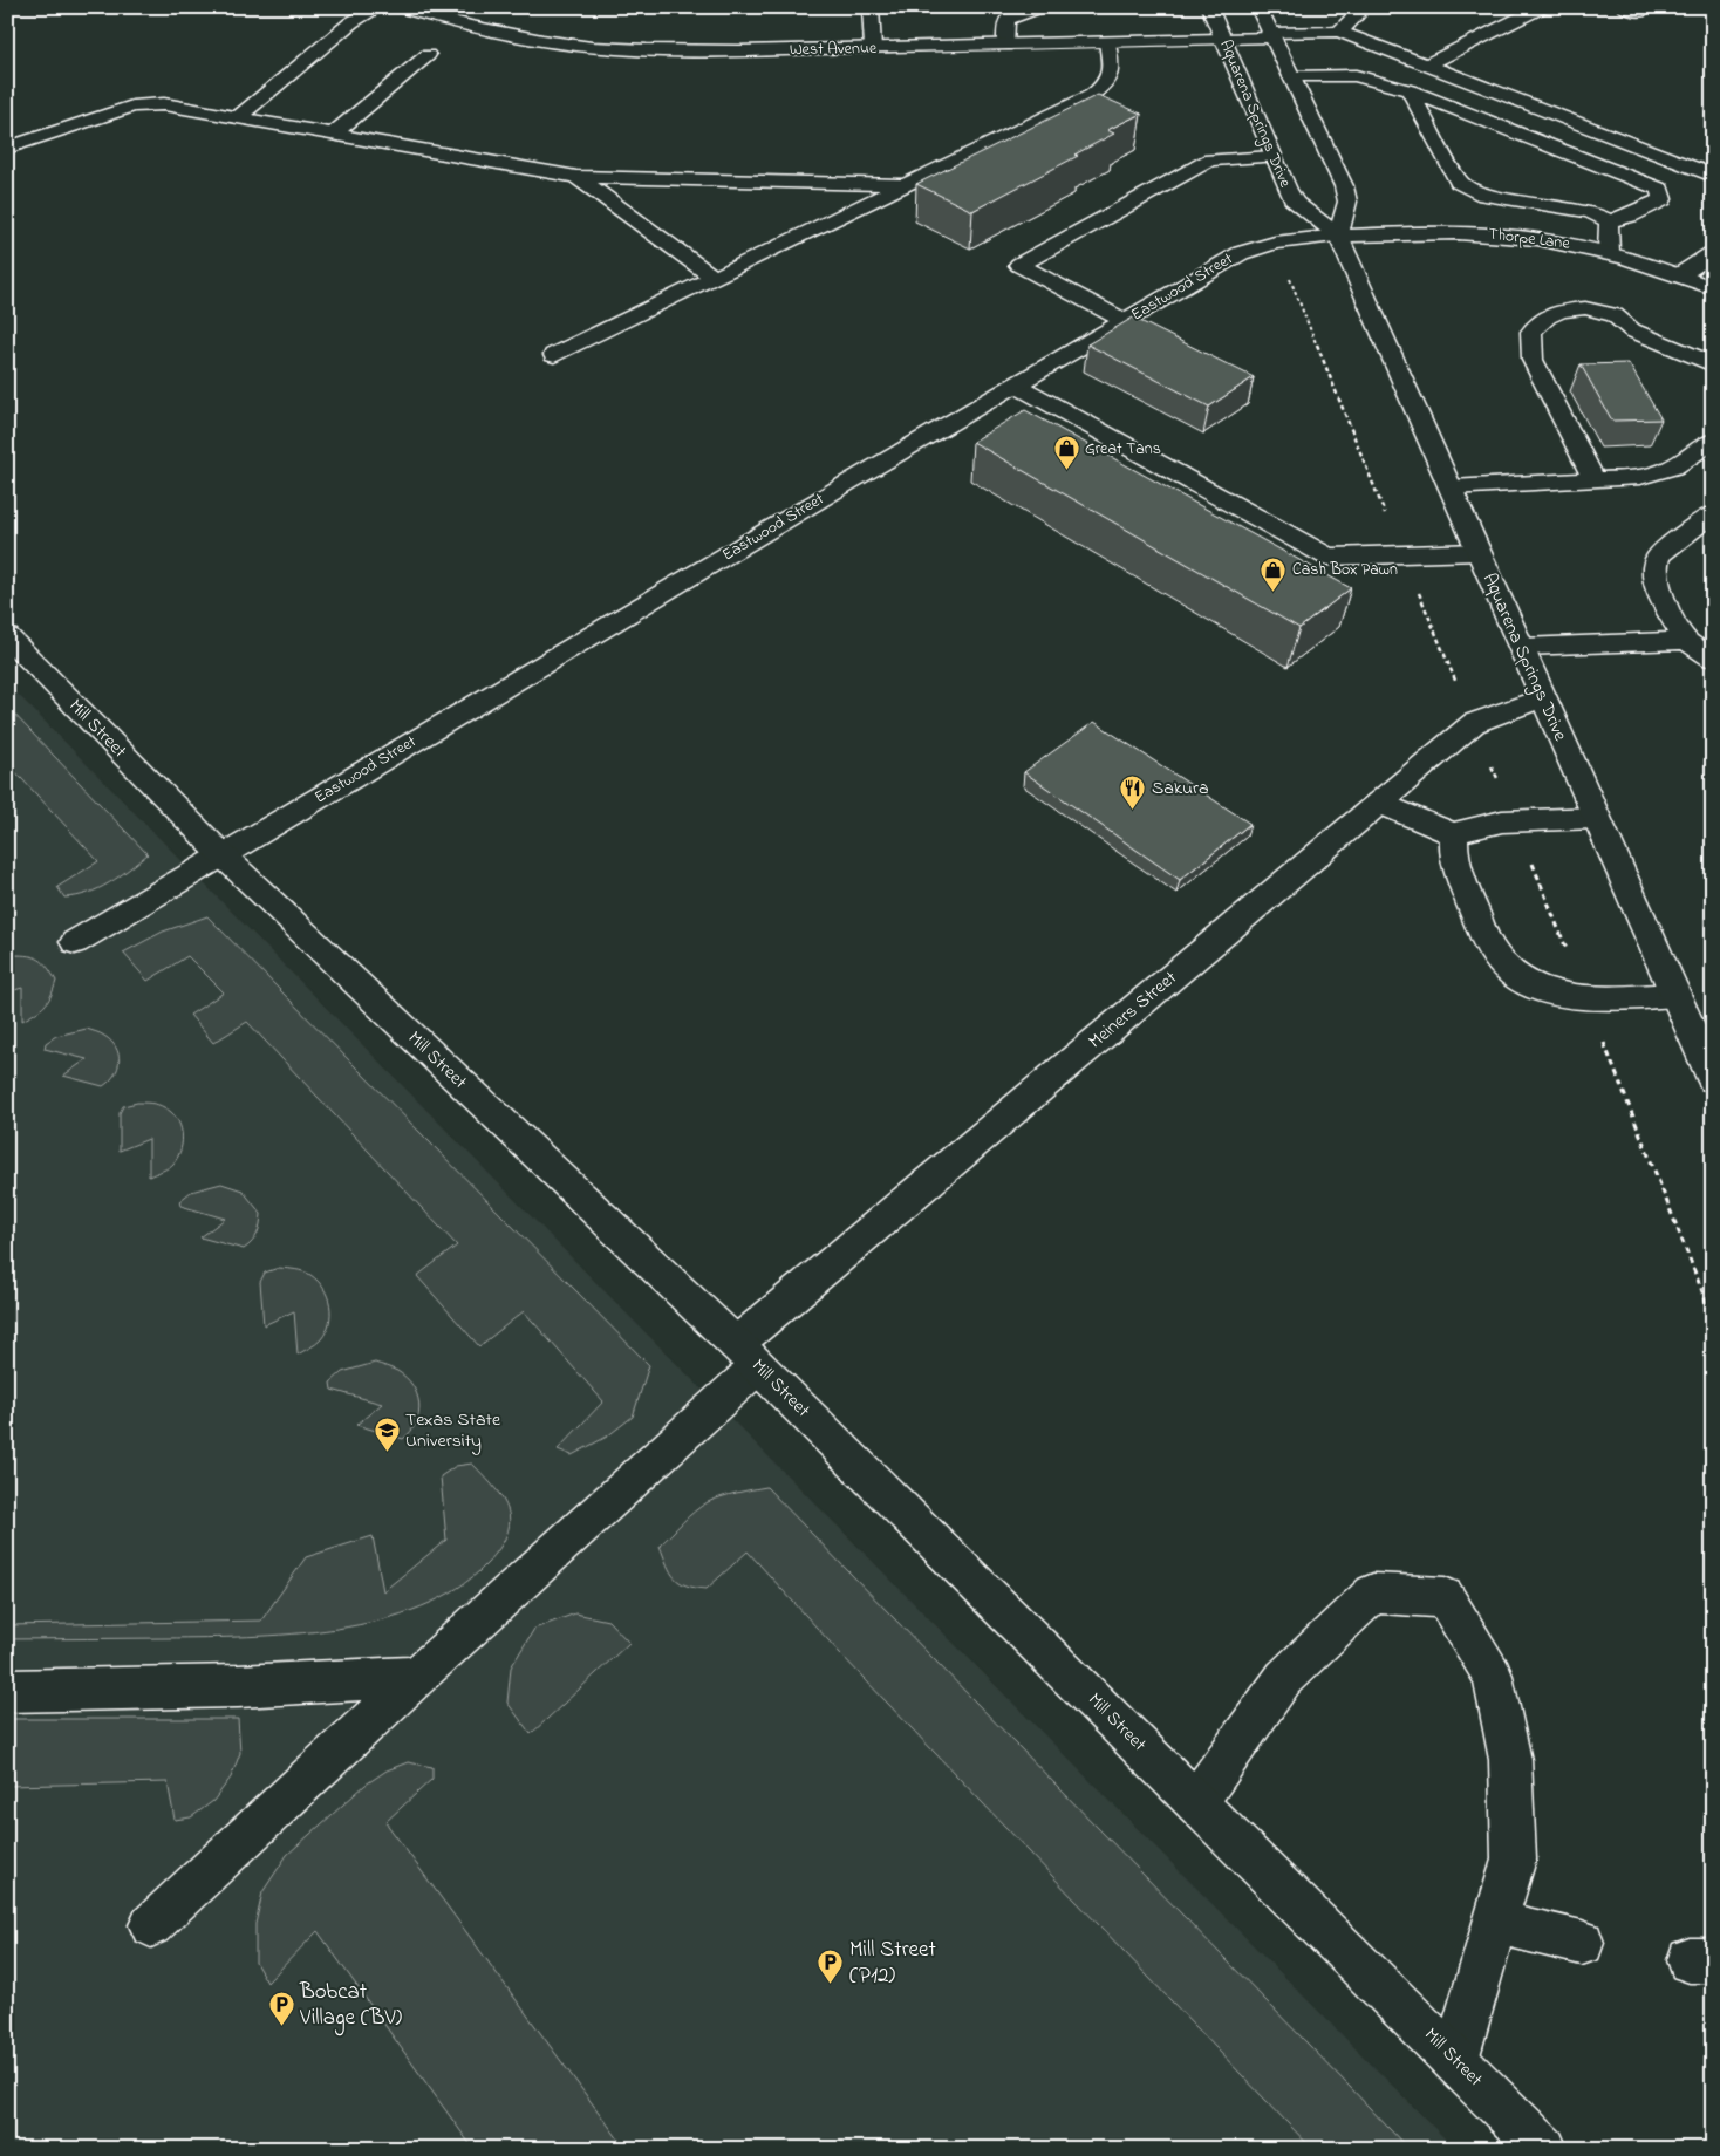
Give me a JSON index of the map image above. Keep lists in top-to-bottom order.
{
  "streets": {
    "street": [
      "West Avenue",
      "Aquarena Springs Drive",
      "Thorpe Lane",
      "Eastwood Street",
      "Mill Street",
      "Meiners Street"
    ]
  },
  "crossings": [
    ["West Avenue", "Aquarena Springs Drive"],
    ["Aquarena Springs Drive", "Thorpe Lane"],
    ["Aquarena Springs Drive", "Eastwood Street"],
    ["Aquarena Springs Drive", "Meiners Street"],
    ["Thorpe Lane", "Eastwood Street"],
    ["Eastwood Street", "Mill Street"],
    ["Mill Street", "Meiners Street"]
  ],
  "places": {
    "shop": ["Great Tans", "Cash Box Pawn"],
    "restaurant": ["Sakura"],
    "school or university": ["Texas State University"],
    "parking": ["Mill Street (P12)", "Bobcat Village (BV)"]
  }
}
